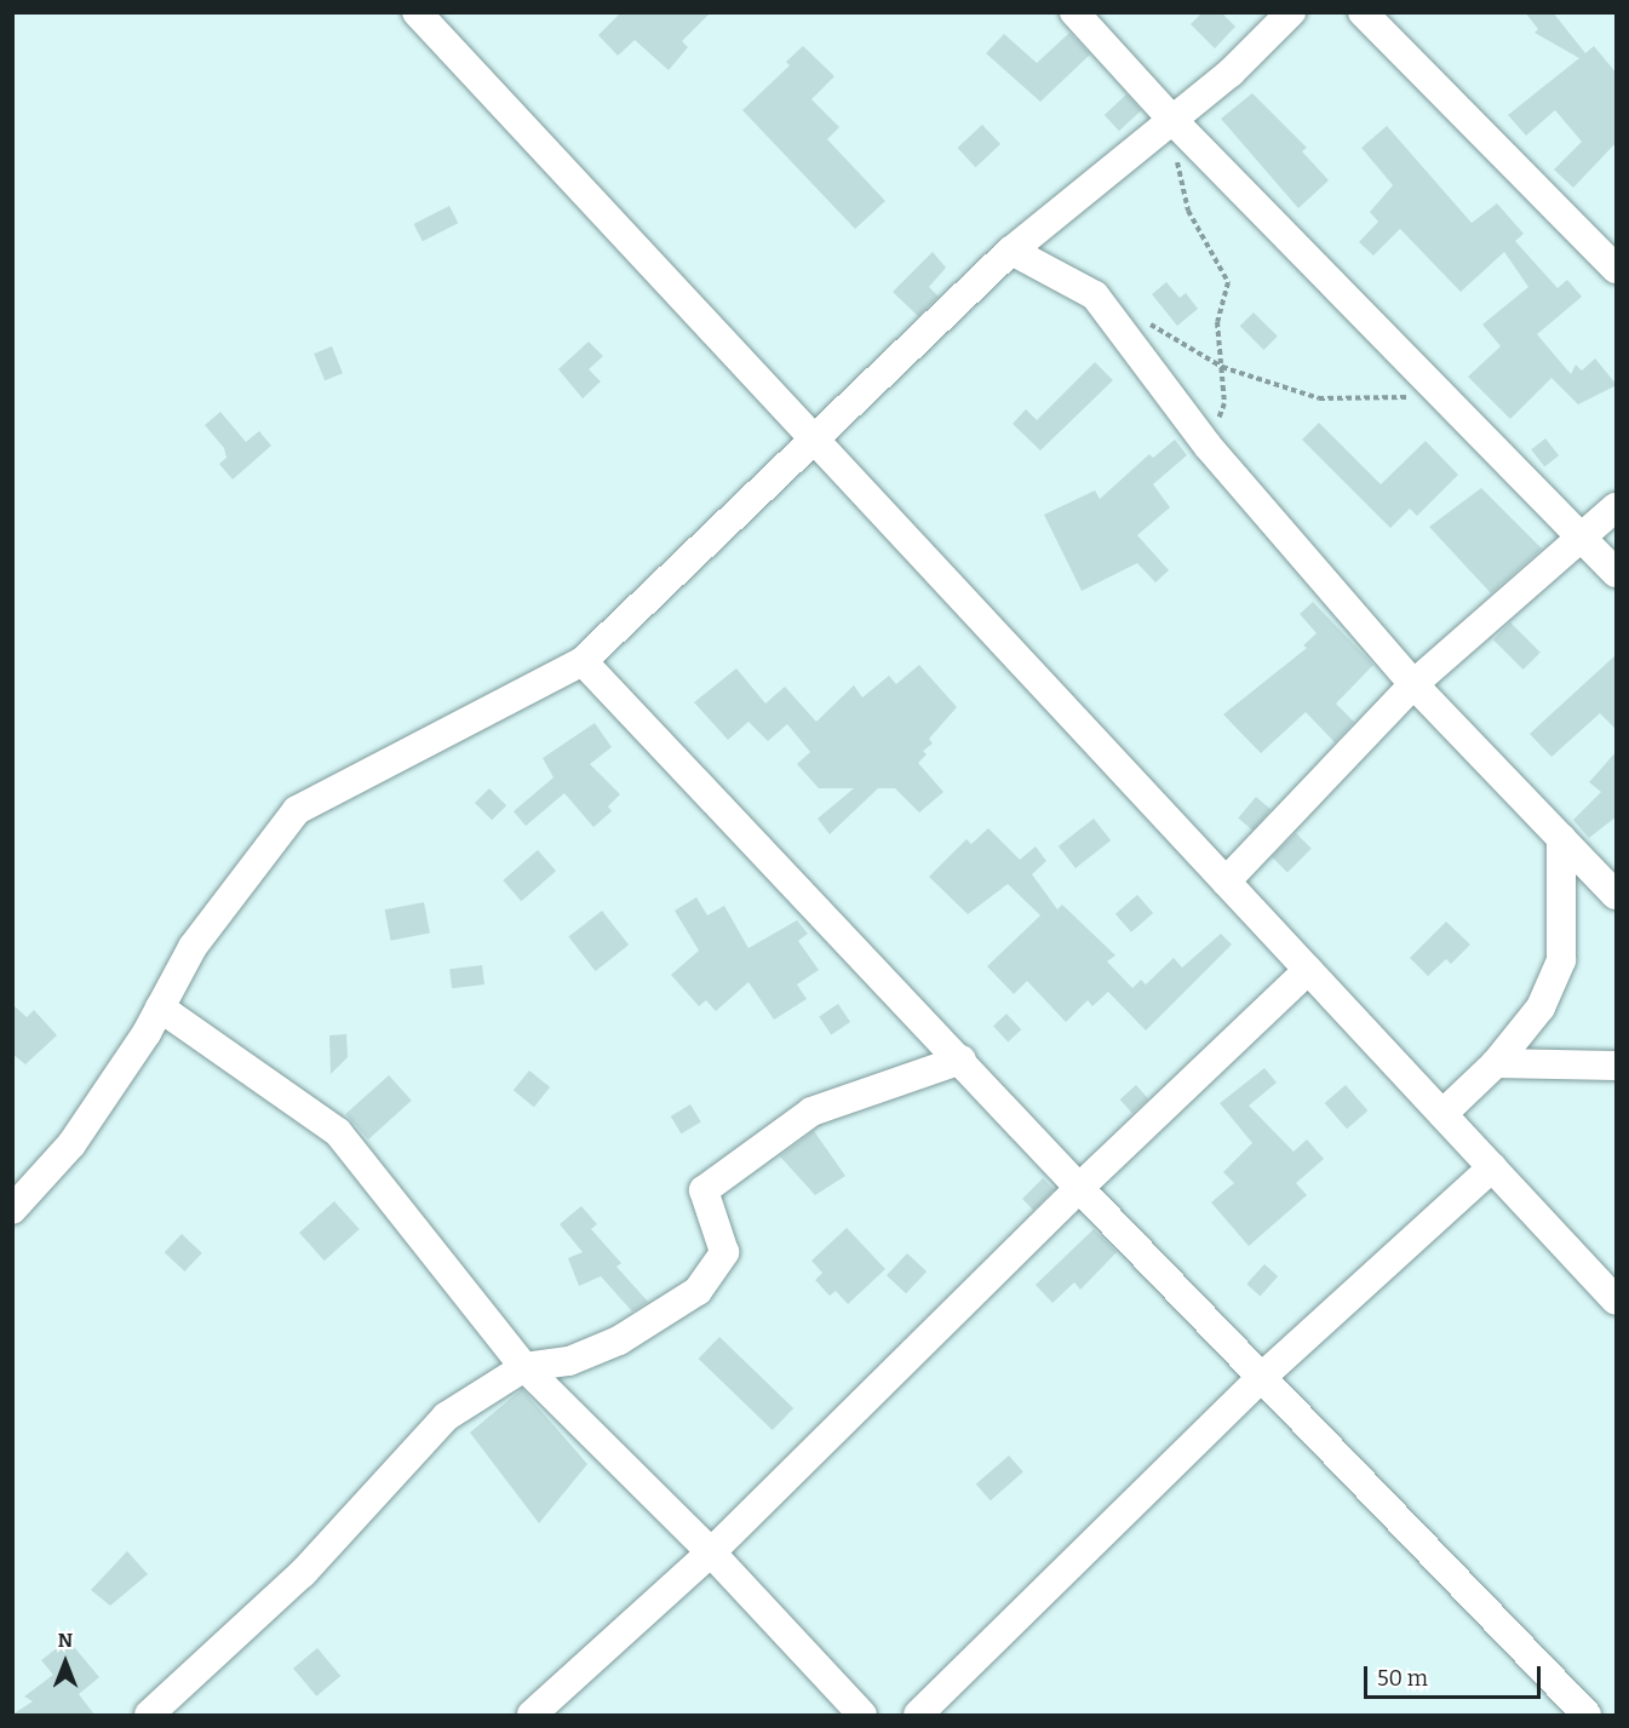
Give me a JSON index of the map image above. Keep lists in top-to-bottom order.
{
  "scale_bar": "50 m",
  "north": "top"
}
